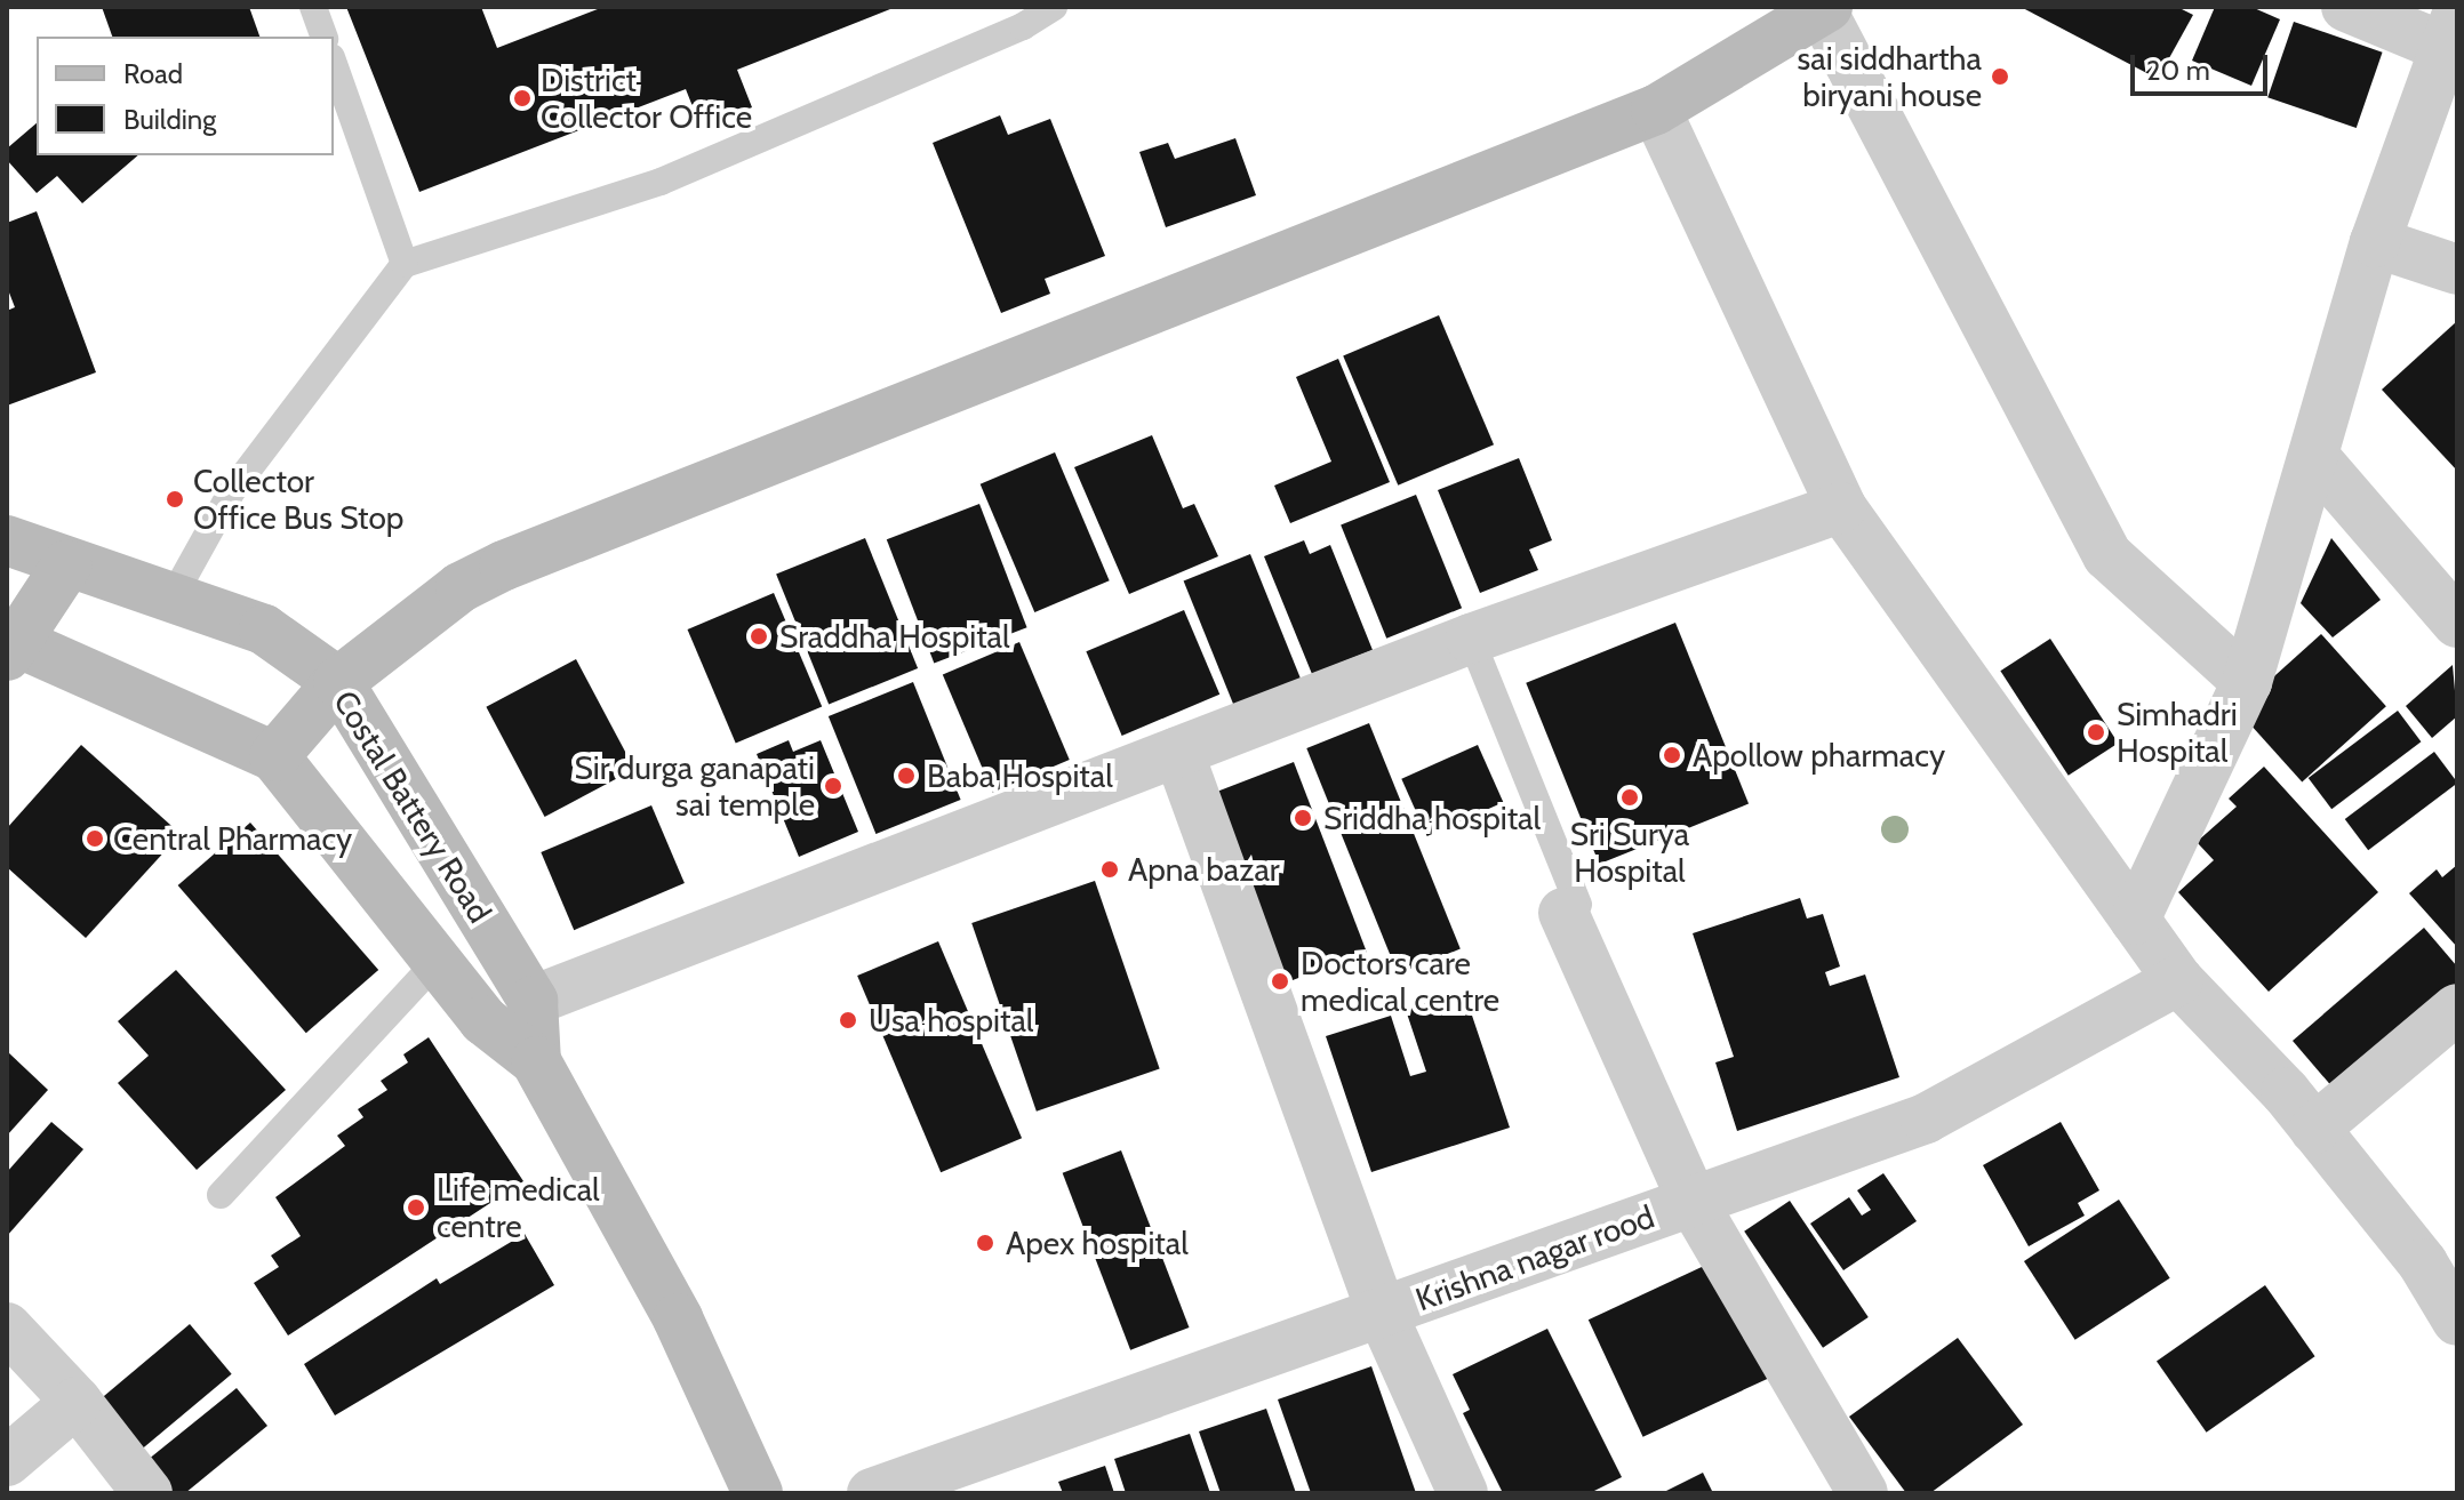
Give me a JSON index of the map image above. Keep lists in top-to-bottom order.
{
  "streets": {
    "street": ["Costal Battery Road", "Krishna nagar rood"]
  },
  "places": [
    "sai siddhartha biryani house",
    "District Collector Office",
    "Collector Office Bus Stop",
    "Sraddha Hospital",
    "Simhadri Hospital",
    "Apollow pharmacy",
    "Baba Hospital",
    "Sir durga ganapati sai temple",
    "Sri Surya Hospital",
    "Sriddha hospital",
    "Central Pharmacy",
    "Apna bazar",
    "Doctors care medical centre",
    "Usa hospital",
    "Life medical centre",
    "Apex hospital"
  ],
  "legend": ["Road", "Building"],
  "scale_bar": "20 m"
}
